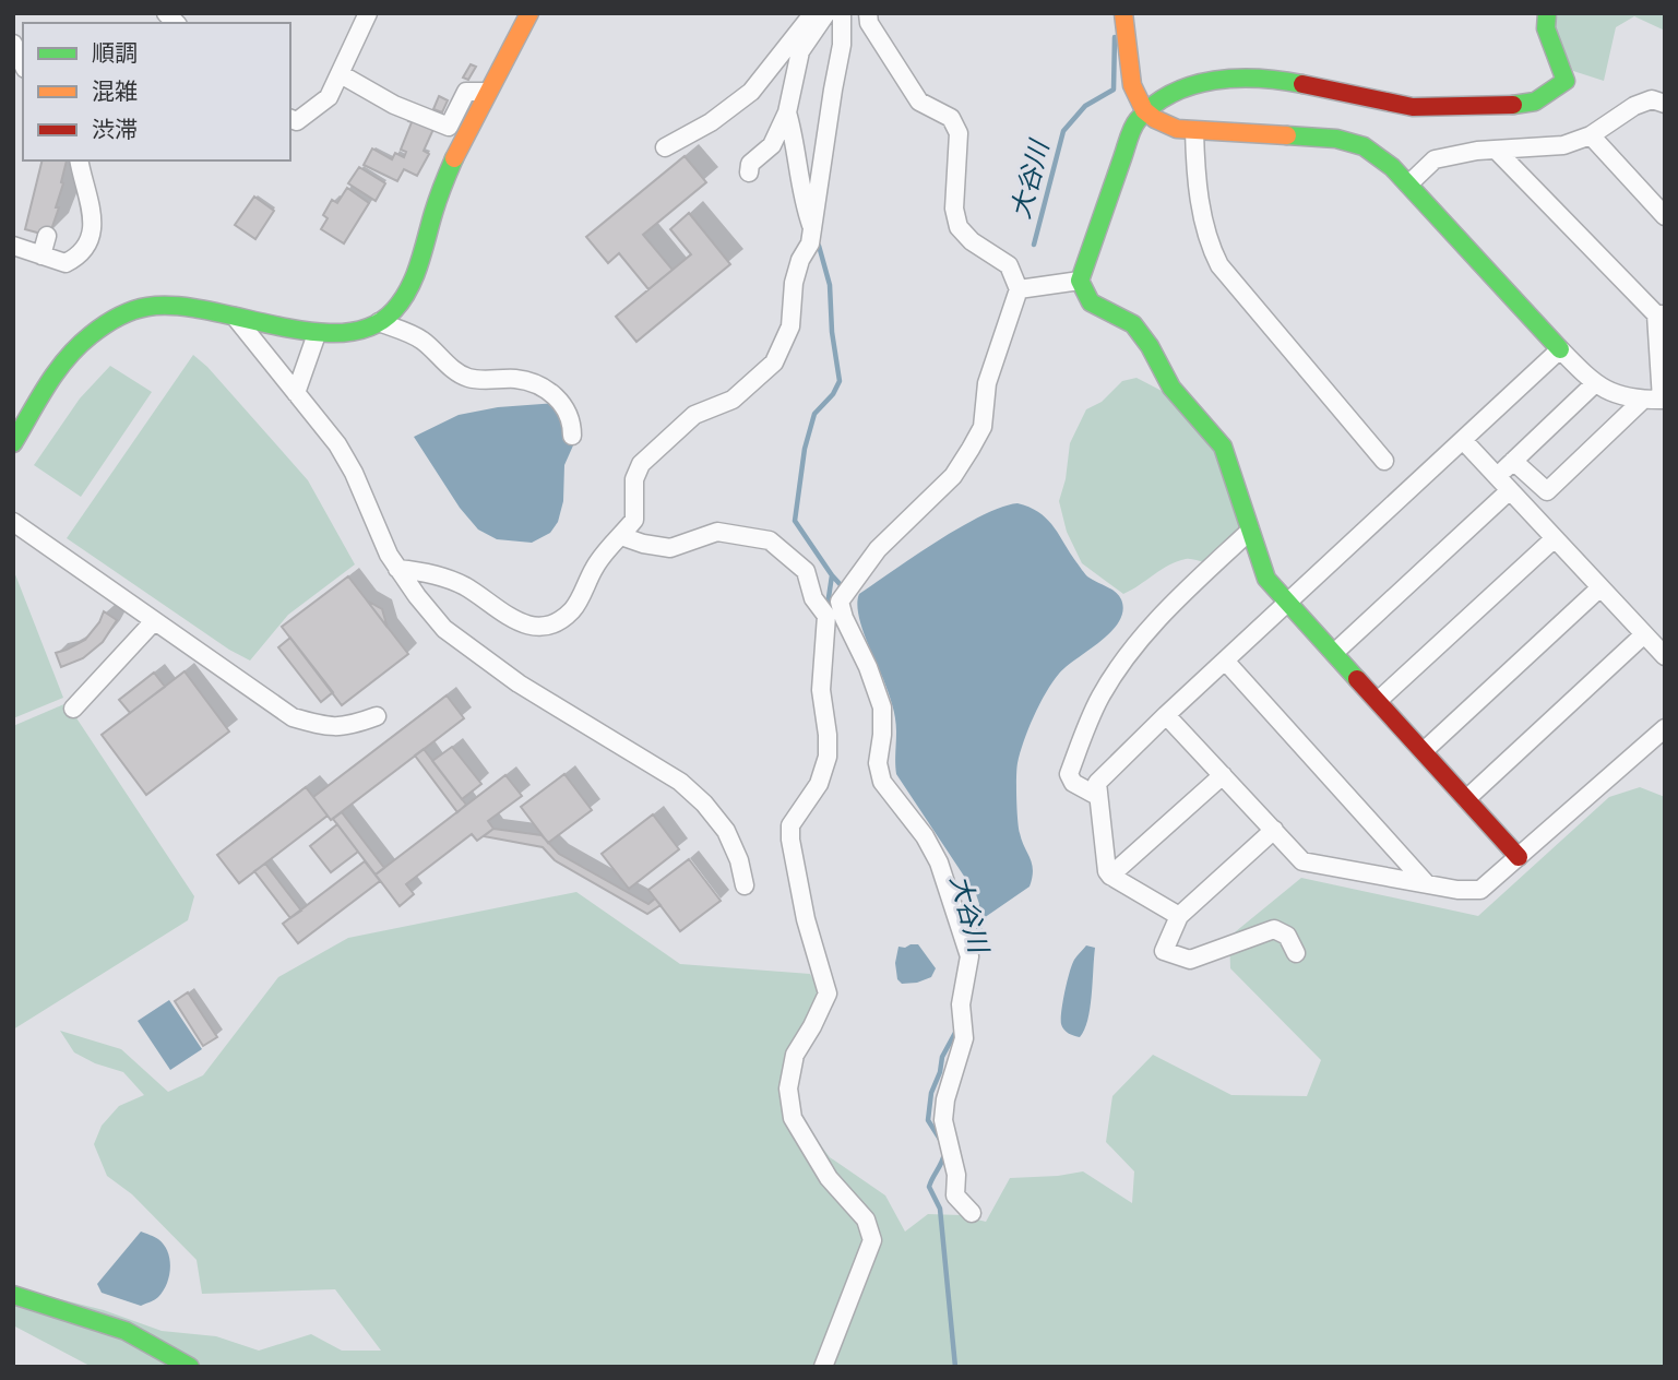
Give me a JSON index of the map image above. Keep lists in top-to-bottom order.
{
  "water": ["大谷川"],
  "legend": ["順調", "混雑", "渋滞"]
}
